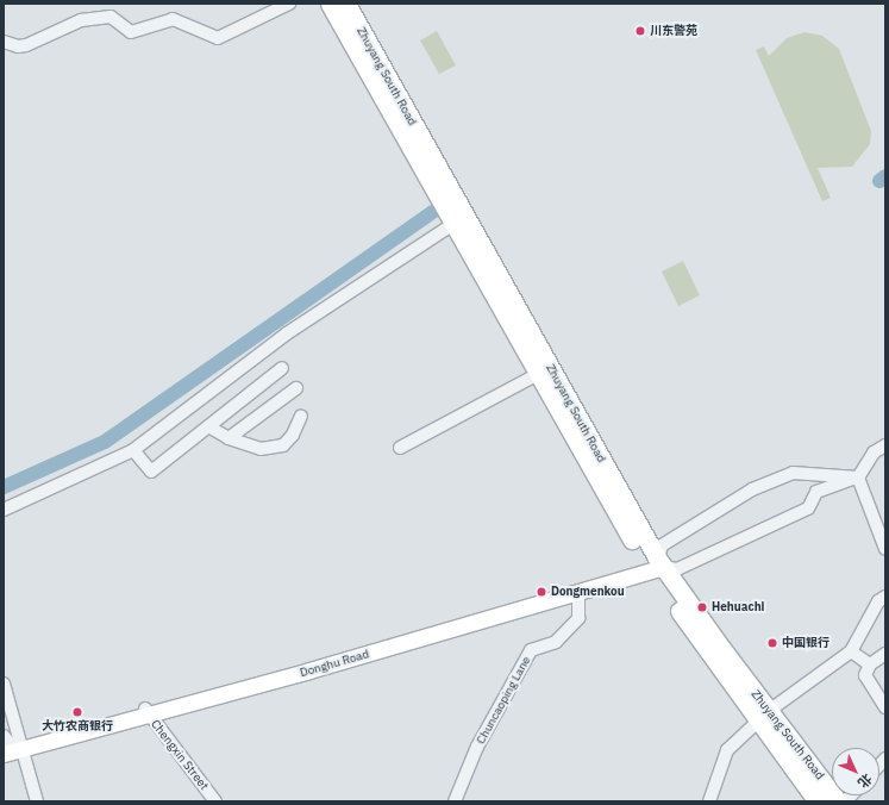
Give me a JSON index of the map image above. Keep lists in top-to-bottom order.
{
  "streets": {
    "highway": ["Zhuyang South Road"],
    "main road": ["Donghu Road"],
    "street": ["Chuncaoping Lane", "Chengxin Street"]
  },
  "crossings": [
    ["Zhuyang South Road", "Donghu Road"],
    ["Donghu Road", "Chuncaoping Lane"],
    ["Donghu Road", "Chengxin Street"]
  ],
  "places": [
    "川东警苑",
    "Dongmenkou",
    "Hehuachi",
    "中国银行",
    "大竹农商银行"
  ],
  "north": "bottom right"
}
